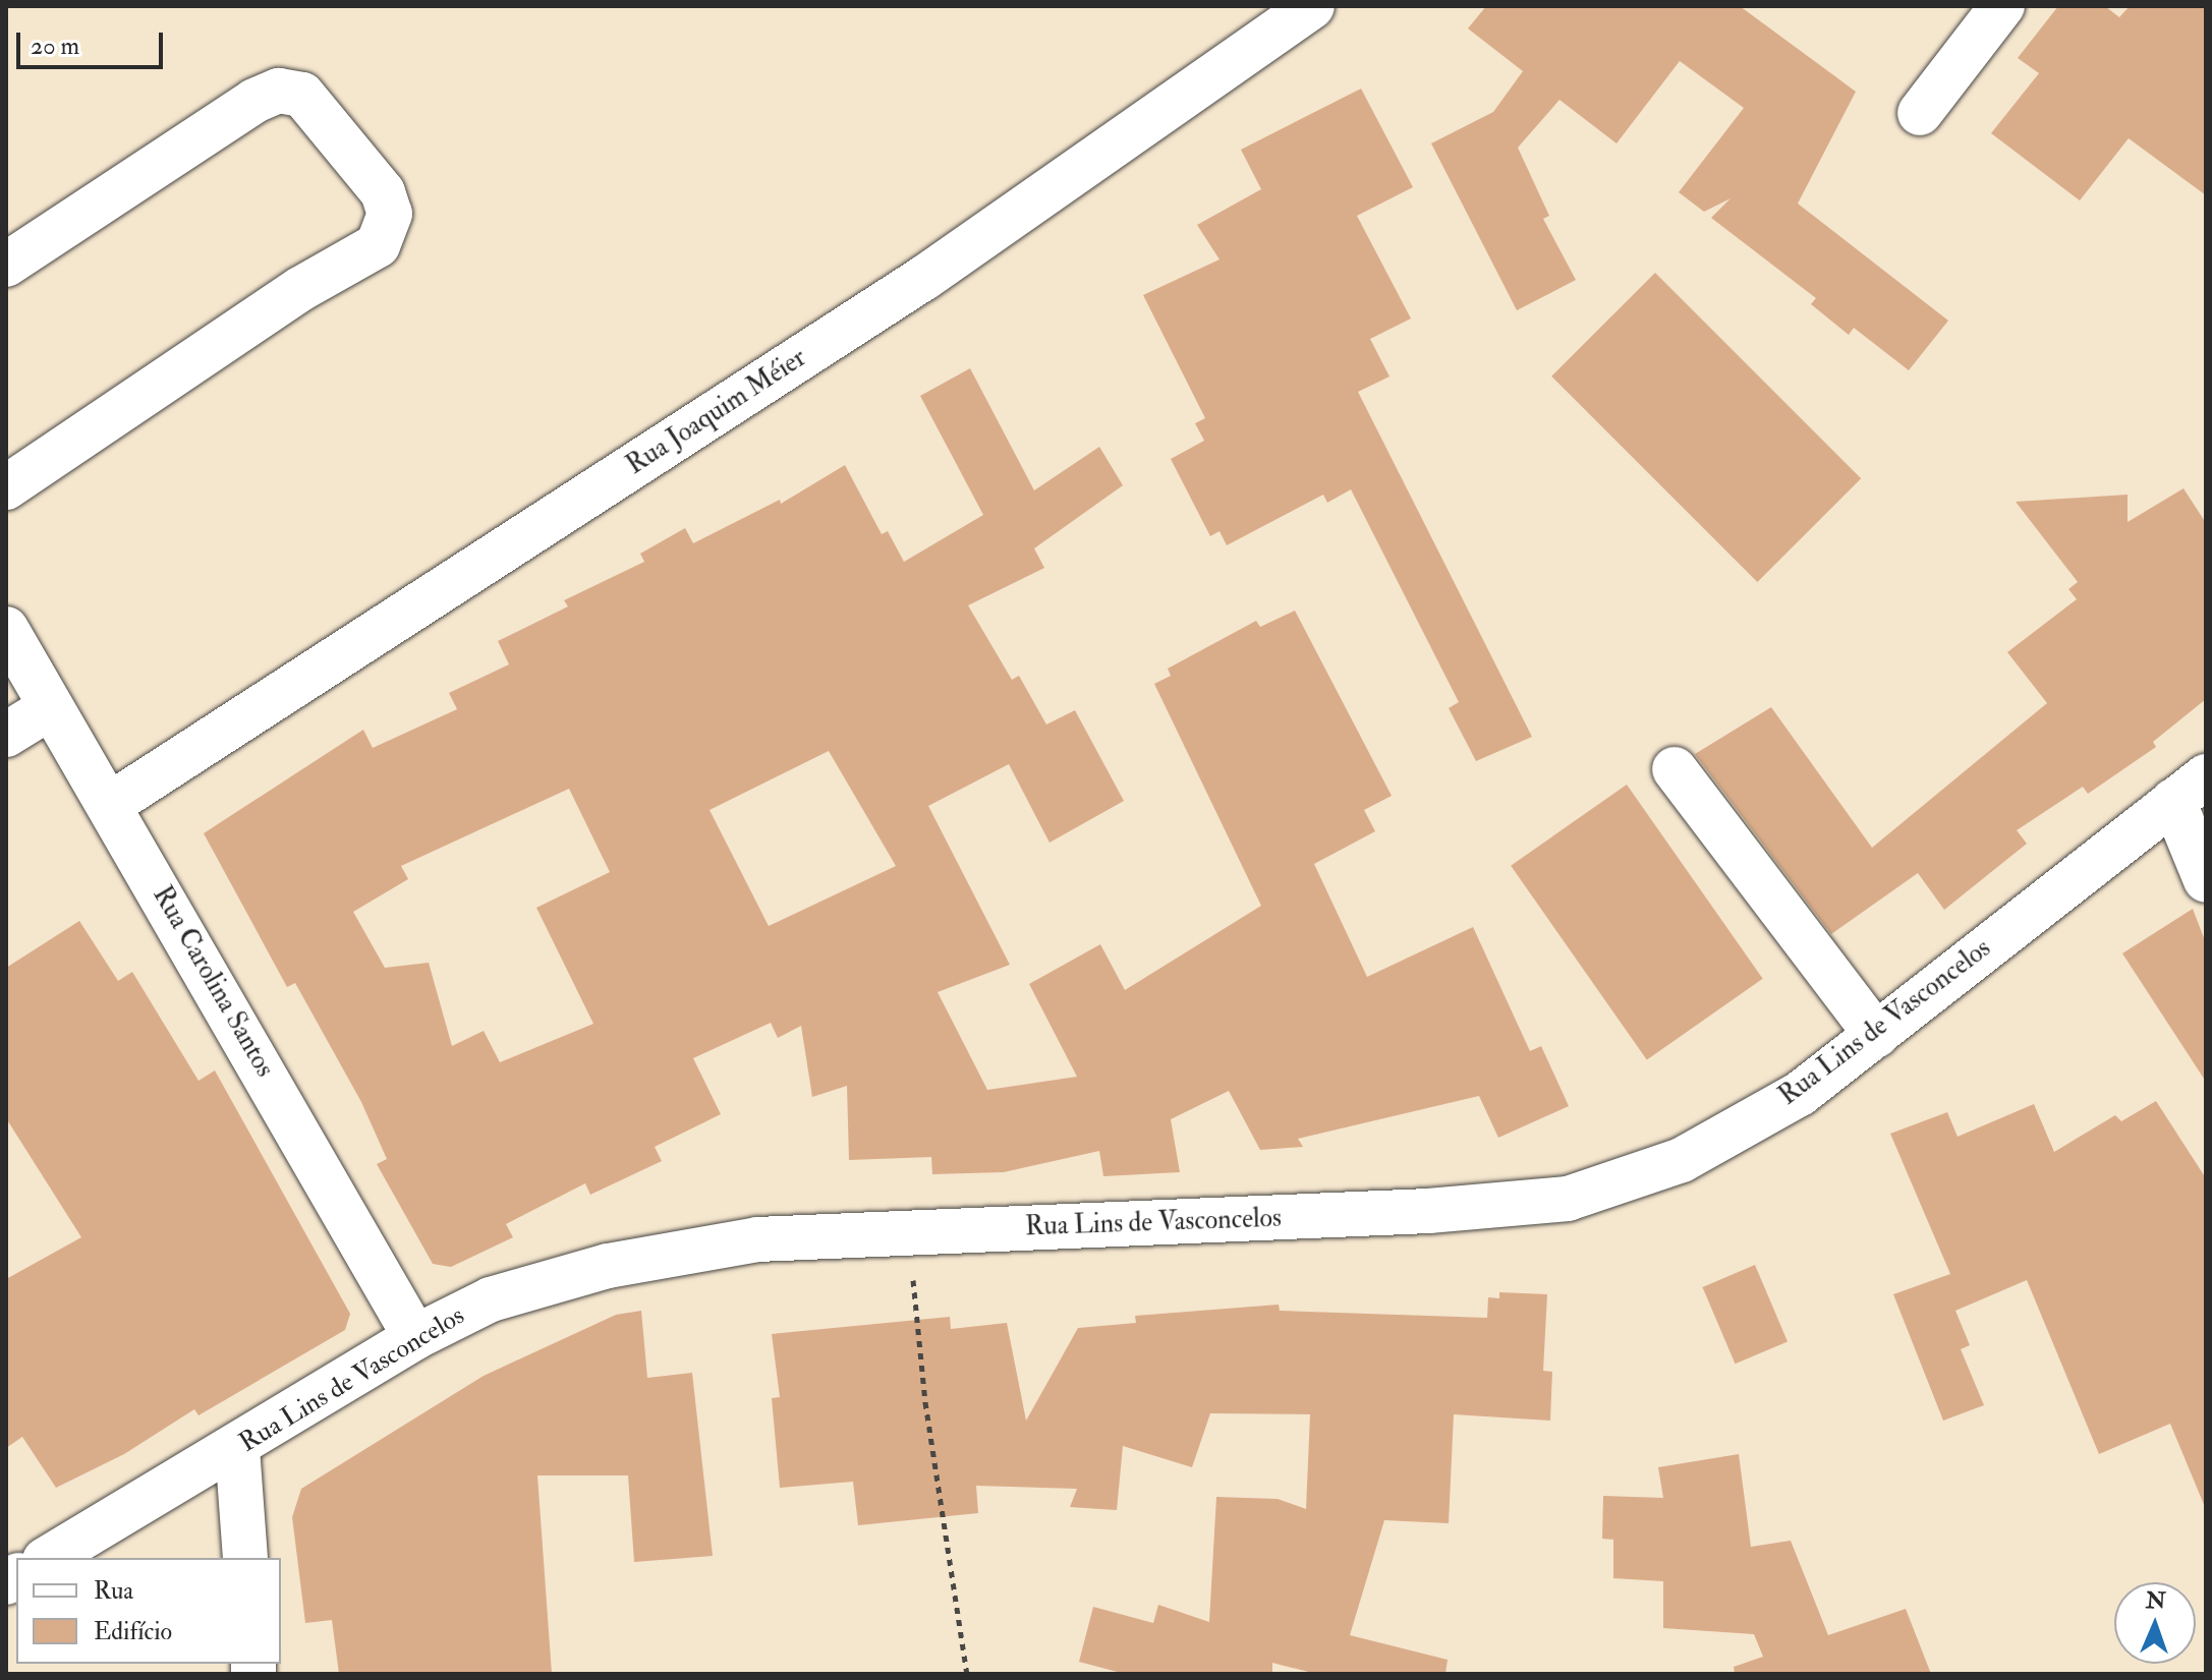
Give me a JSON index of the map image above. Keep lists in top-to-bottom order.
{
  "streets": {
    "street": ["Rua Joaquim Méier", "Rua Carolina Santos", "Rua Lins de Vasconcelos"]
  },
  "crossings": [
    ["Rua Joaquim Méier", "Rua Carolina Santos"],
    ["Rua Carolina Santos", "Rua Lins de Vasconcelos"]
  ],
  "legend": ["Rua", "Edifício"],
  "scale_bar": "20 m",
  "north": "top"
}
